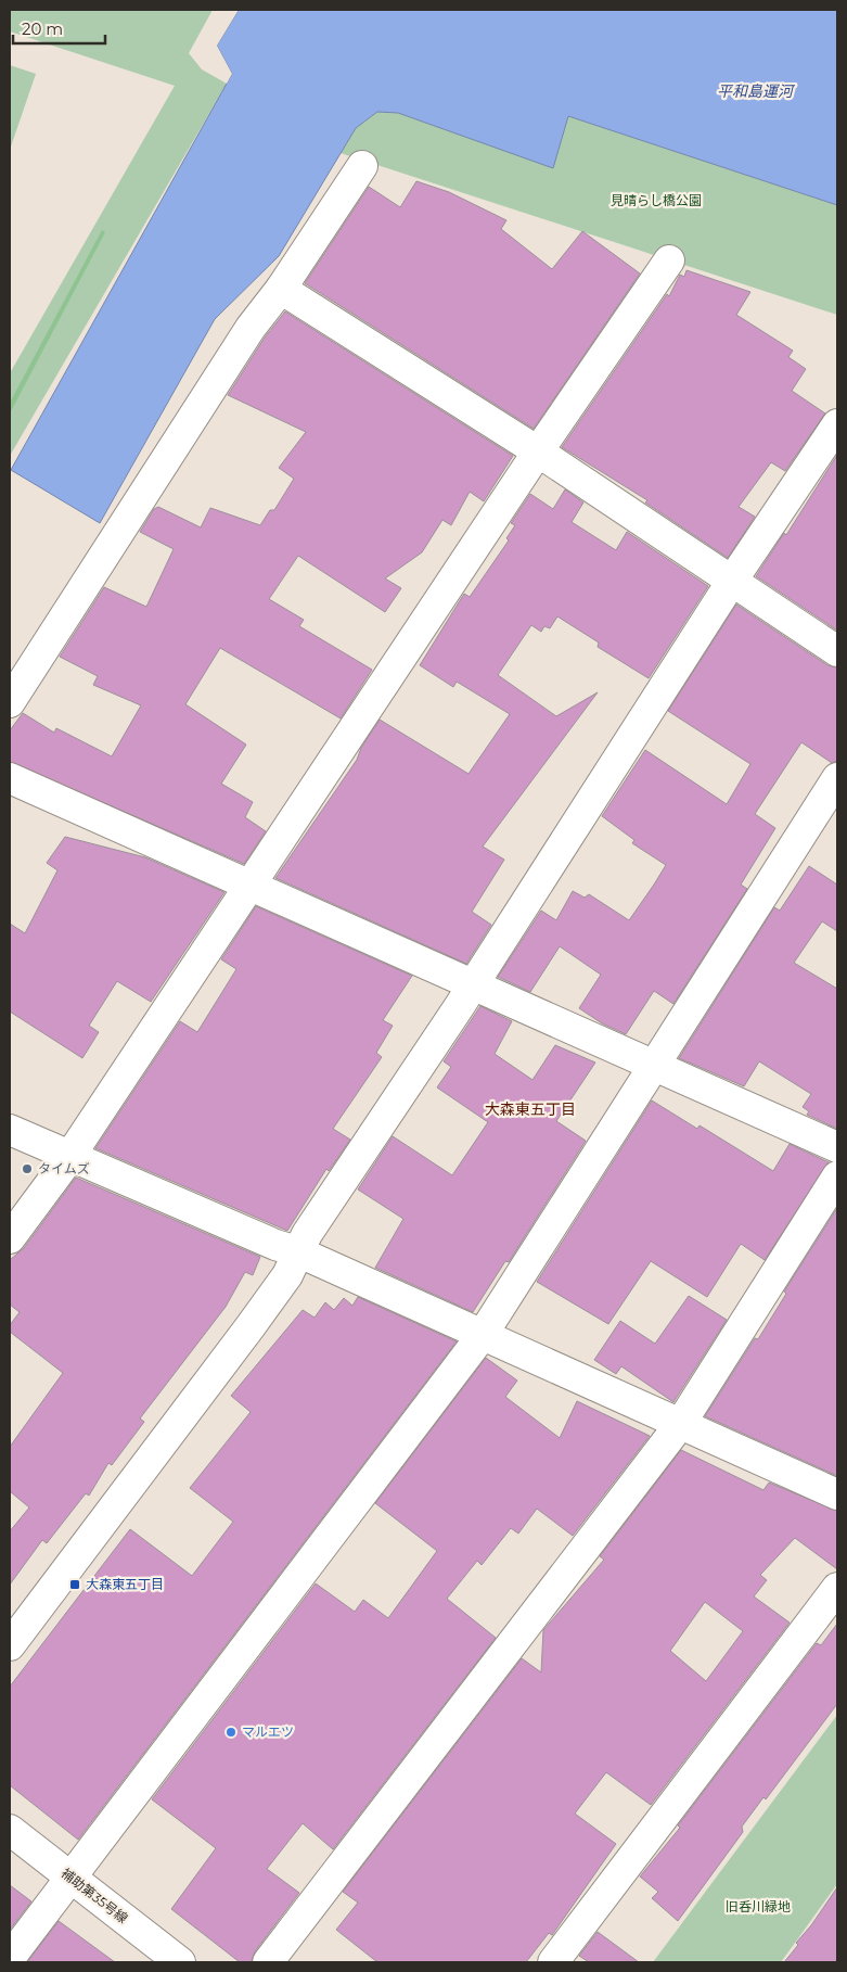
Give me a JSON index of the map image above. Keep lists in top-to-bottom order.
{
  "streets": {
    "street": ["補助第35号線"]
  },
  "districts": ["大森東五丁目"],
  "water": ["平和島運河"],
  "parks": ["見晴らし橋公園", "旧呑川緑地"],
  "places": {
    "other": ["タイムズ", "マルエツ"],
    "transit": ["大森東五丁目"]
  },
  "scale_bar": "20 m"
}
